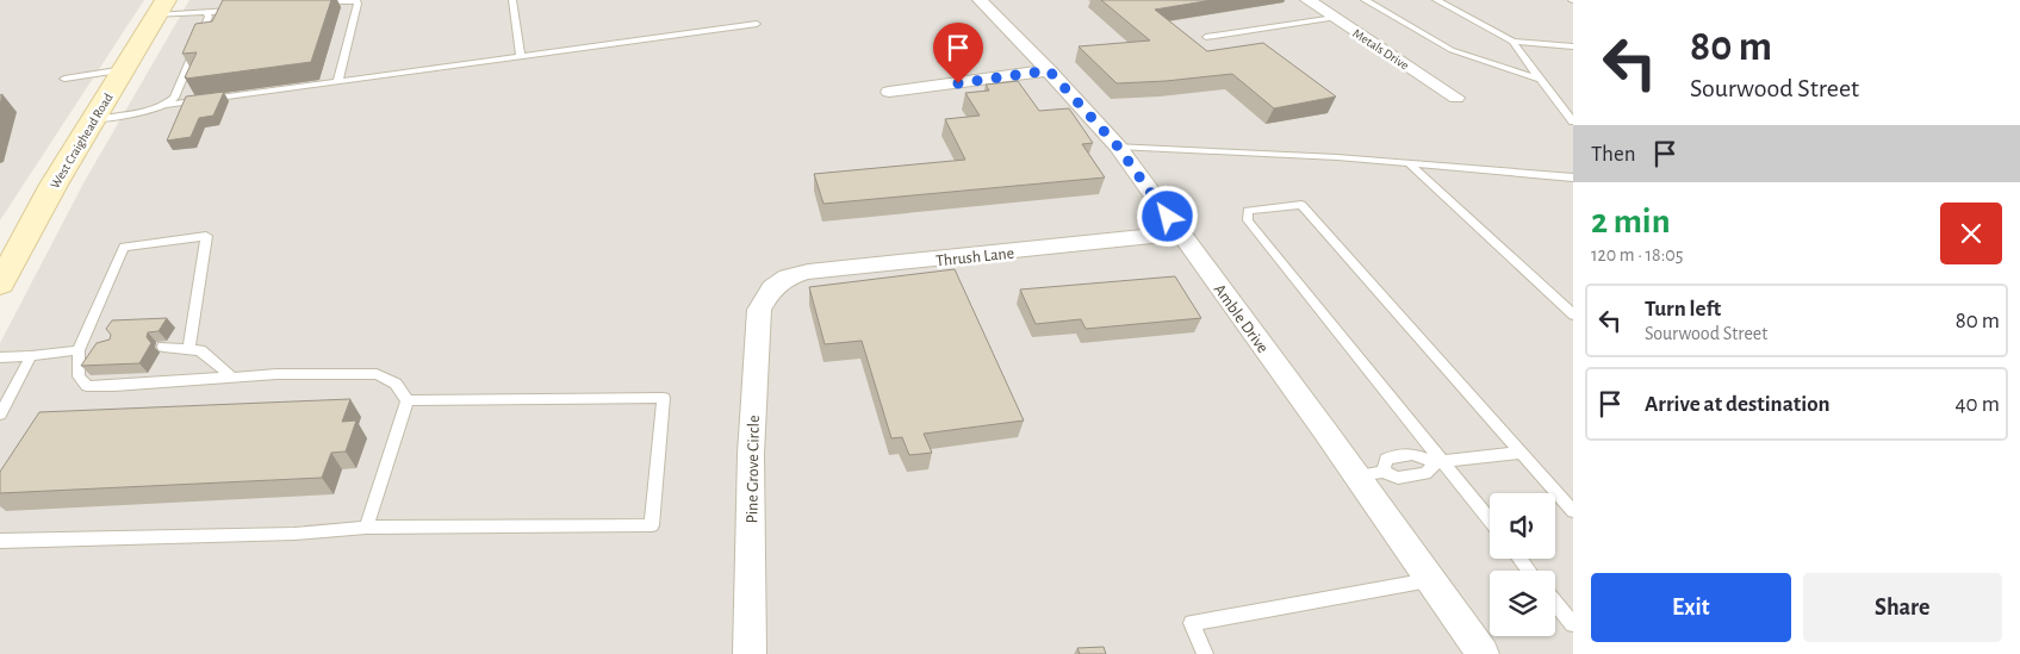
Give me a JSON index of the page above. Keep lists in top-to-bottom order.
{
  "streets": {
    "street": [
      "Metals Drive",
      "West Craighead Road",
      "Thrush Lane",
      "Amble Drive",
      "Pine Grove Circle"
    ]
  },
  "crossings": [
    ["Thrush Lane", "Amble Drive"],
    ["Thrush Lane", "Pine Grove Circle"]
  ],
  "page": {
    "turn": ["80 m", "Sourwood Street"],
    "then": "Then",
    "heading": ["2 min", "120 m · 18:05"],
    "list": [
      {
        "name": "Turn left",
        "note": "Sourwood Street",
        "value": "80 m"
      },
      {
        "name": "Arrive at destination",
        "value": "40 m"
      }
    ],
    "buttons": ["Exit", "Share"]
  }
}
